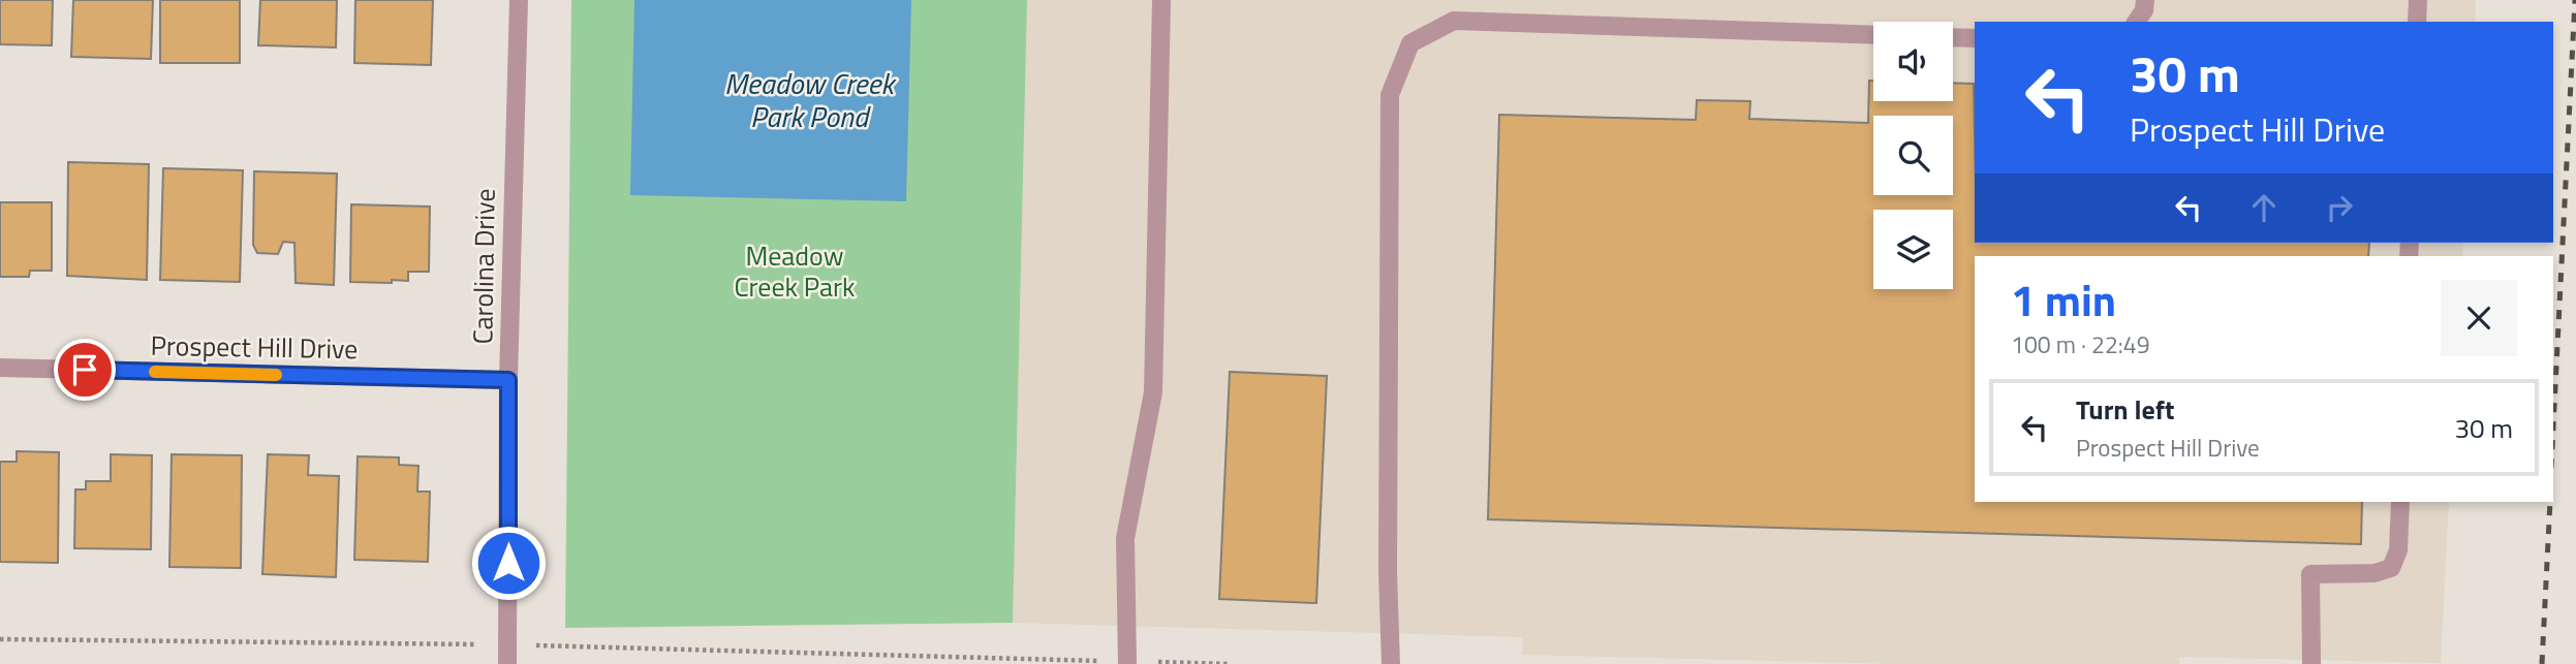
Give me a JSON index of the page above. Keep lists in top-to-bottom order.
{
  "streets": {
    "street": ["Carolina Drive", "Prospect Hill Drive"]
  },
  "crossings": [
    ["Carolina Drive", "Prospect Hill Drive"]
  ],
  "water": ["Meadow Creek Park Pond"],
  "parks": ["Meadow Creek Park"],
  "page": {
    "turn": ["30 m", "Prospect Hill Drive"],
    "heading": ["1 min", "100 m · 22:49"],
    "list": [
      {
        "name": "Turn left",
        "note": "Prospect Hill Drive",
        "value": "30 m"
      }
    ]
  }
}
